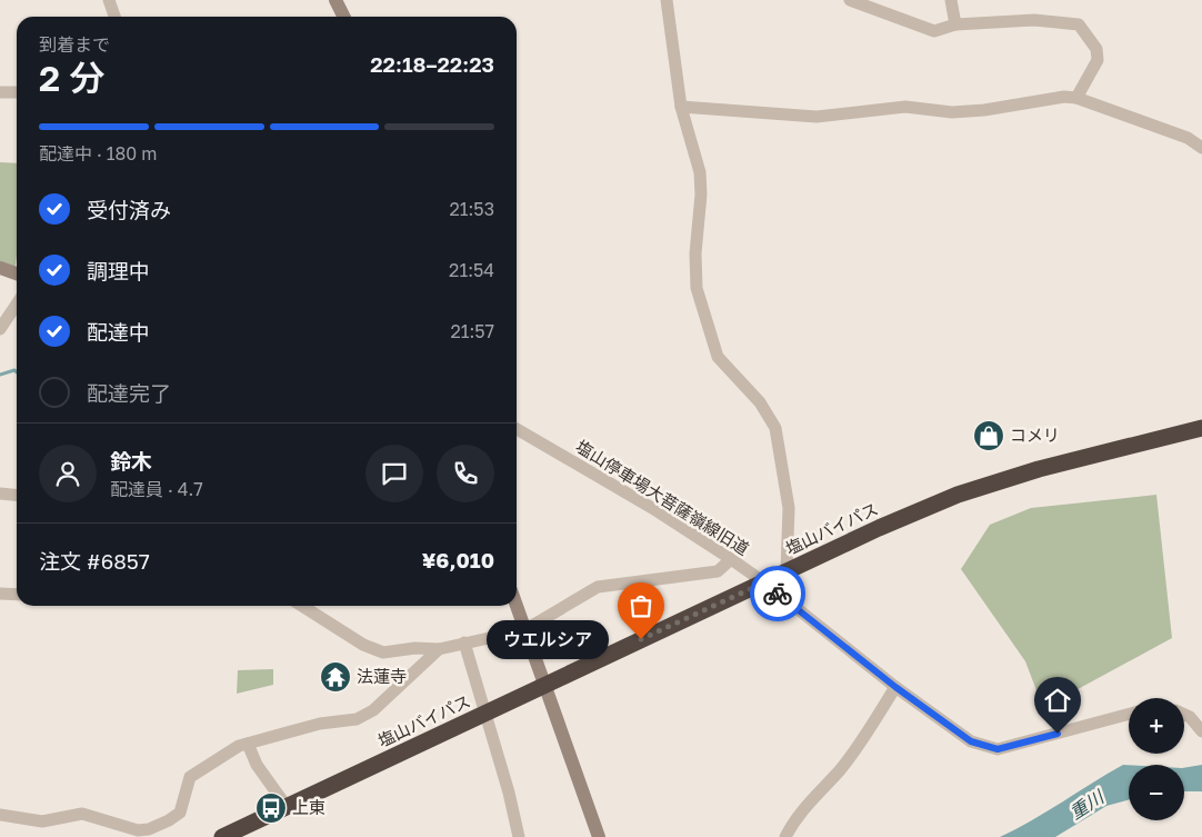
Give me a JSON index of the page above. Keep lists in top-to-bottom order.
{
  "streets": {
    "highway": ["塩山バイパス"],
    "street": ["塩山停車場大菩薩嶺線旧道"]
  },
  "crossings": [
    ["塩山停車場大菩薩嶺線旧道", "塩山バイパス"]
  ],
  "water": ["重川"],
  "places": {
    "shop": ["コメリ"],
    "other": ["ウエルシア"],
    "temple": ["法蓮寺"],
    "bus stop": ["上東"]
  },
  "page": {
    "heading": ["2 分", "到着まで", "22:18–22:23"],
    "panel": [
      "鈴木",
      "配達員 · 4.7",
      "注文 #6857",
      "¥6,010"
    ],
    "bar": "配達中 · 180 m",
    "list": [
      ["受付済み", "21:53"],
      ["調理中", "21:54"],
      ["配達中", "21:57"],
      "配達完了"
    ],
    "bubble": "ウエルシア",
    "map_buttons": ["+", "−"]
  }
}
